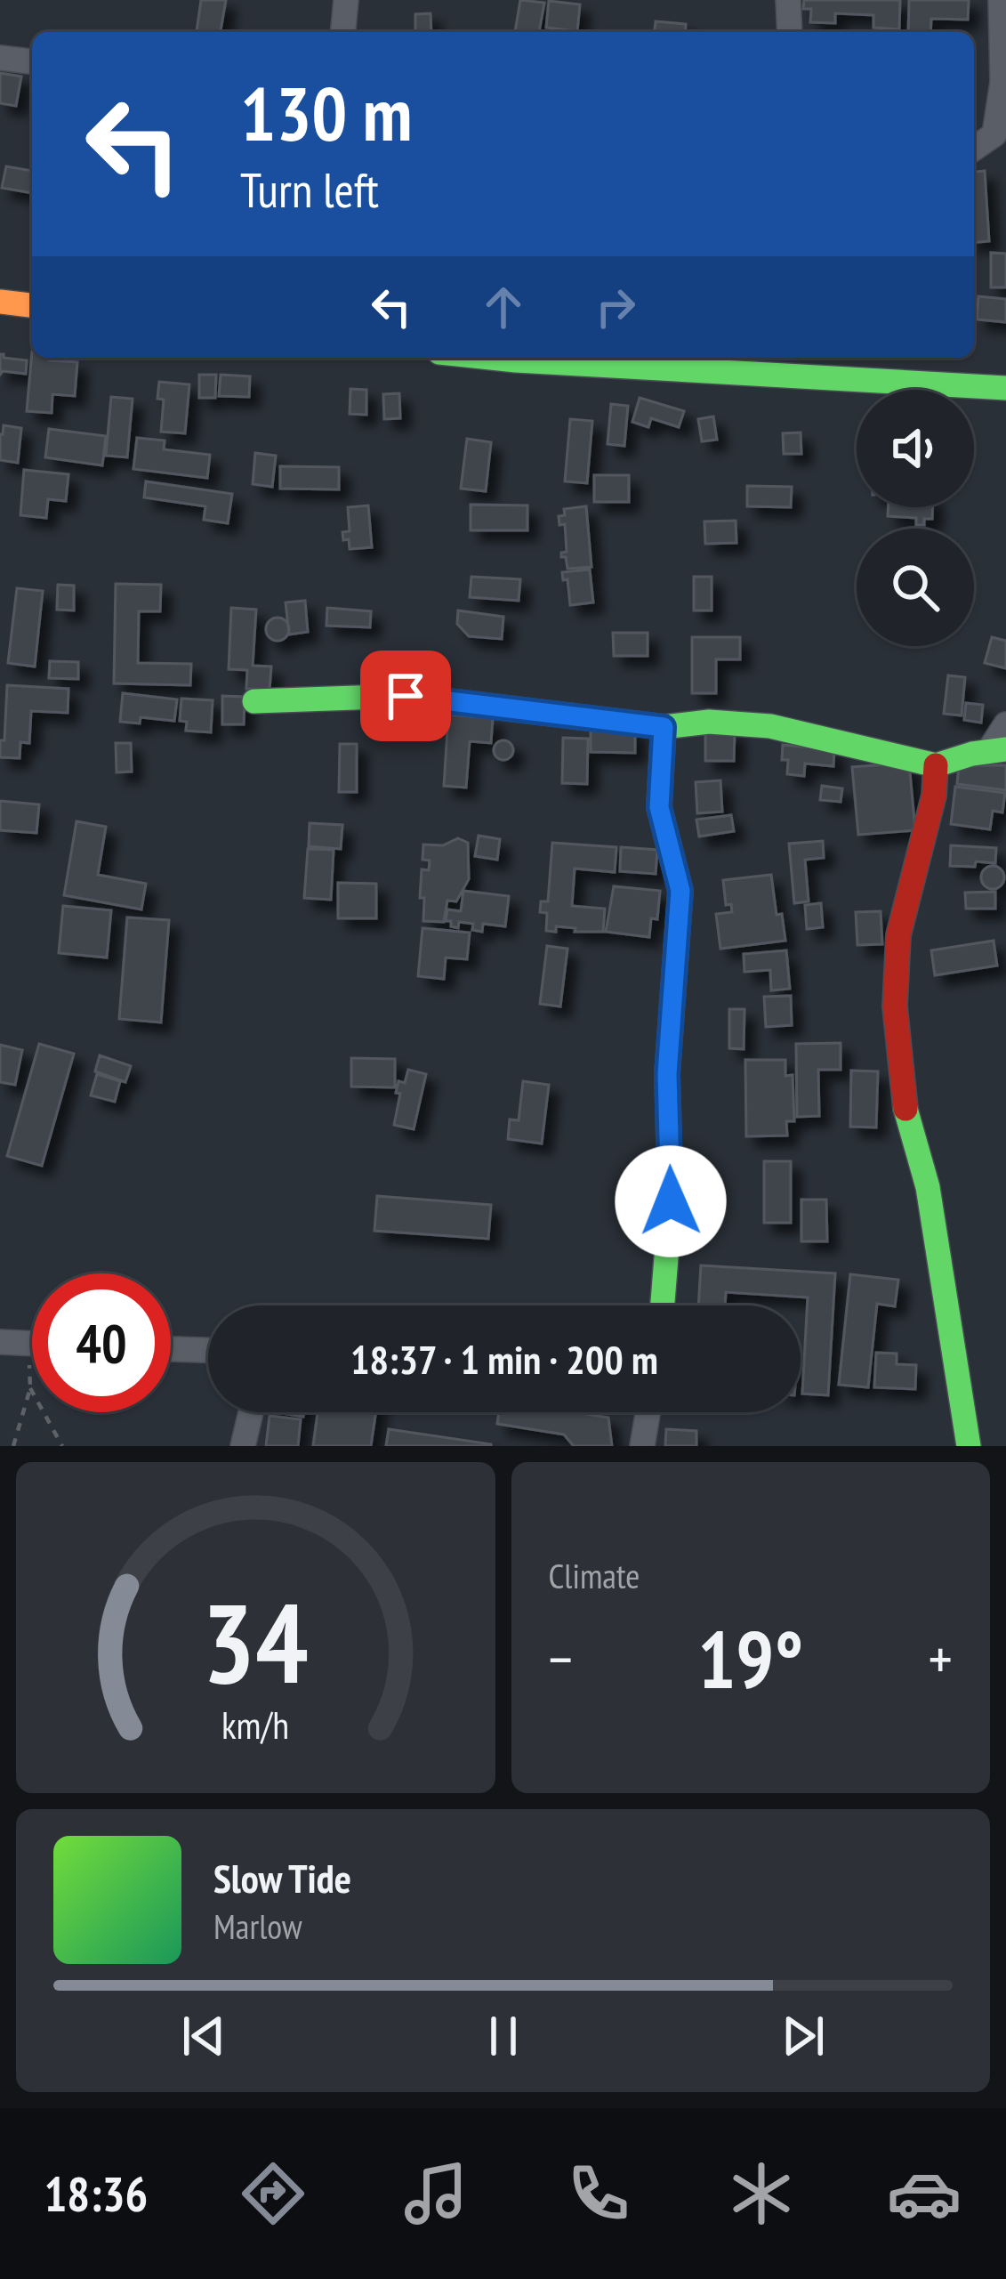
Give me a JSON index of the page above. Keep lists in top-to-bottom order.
{
  "page": {
    "turn": ["130 m", "Turn left"],
    "limit": "40",
    "trip": "18:37 · 1 min · 200 m",
    "tile": "Climate",
    "heat": ["−", "19°", "+"],
    "song": ["Slow Tide", "Marlow"],
    "tabs": "18:36",
    "gauge": ["34", "km/h"]
  }
}
